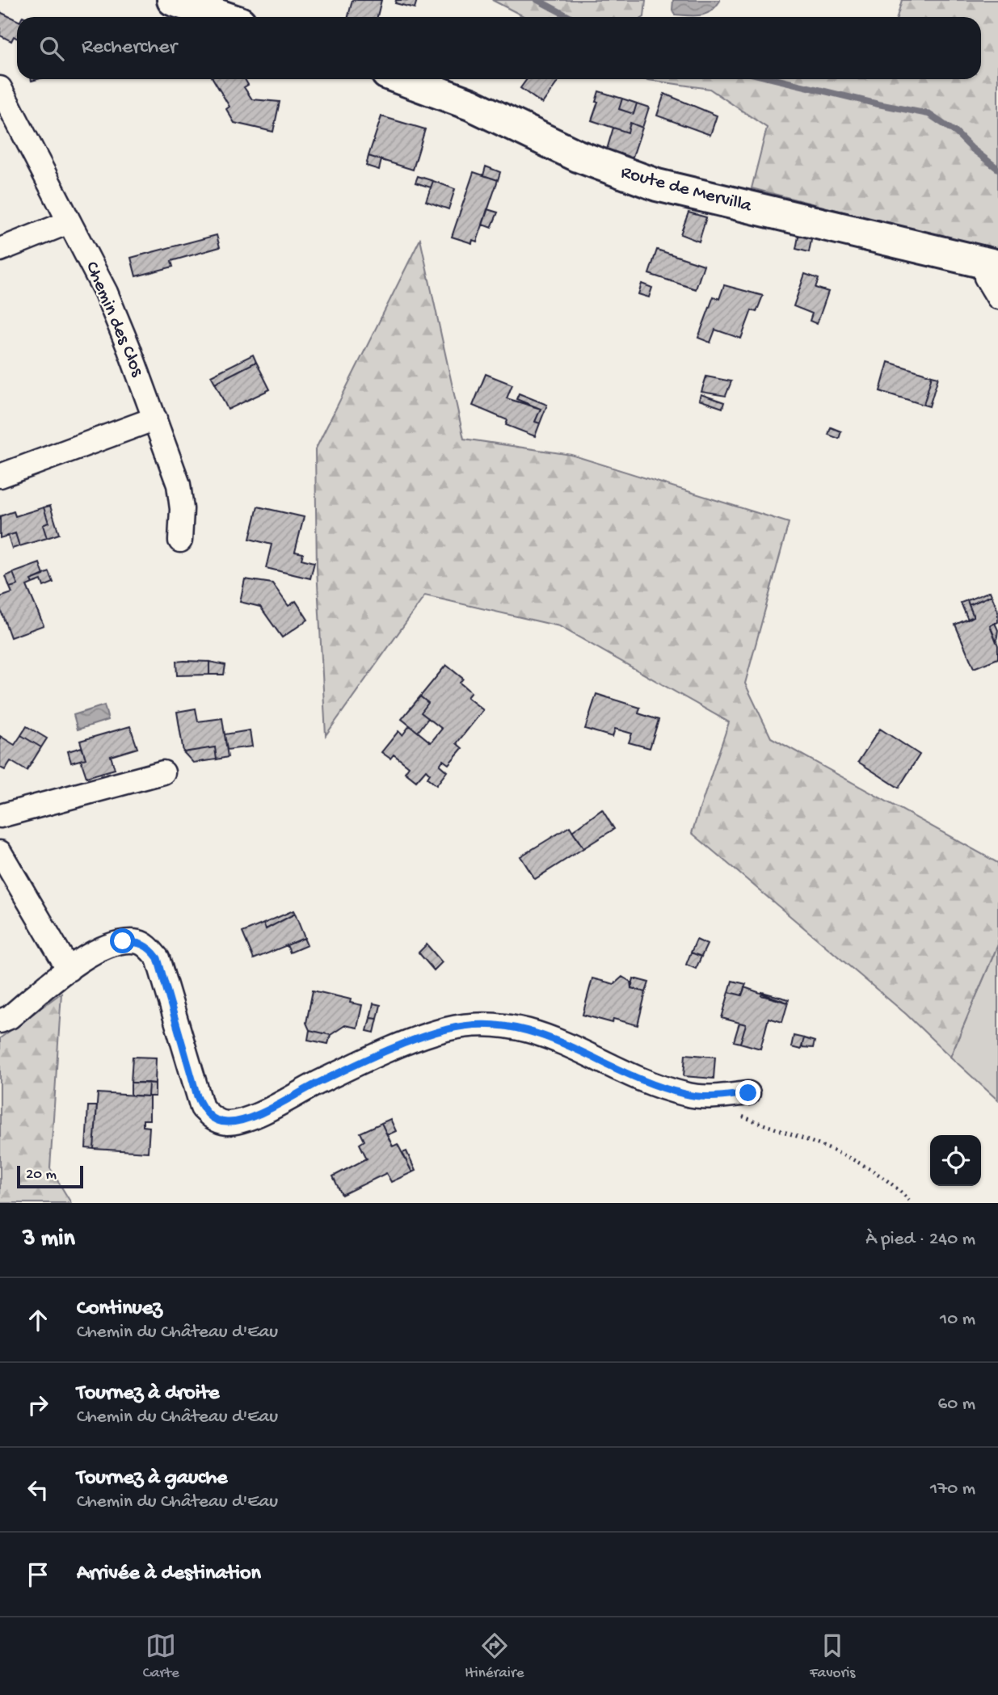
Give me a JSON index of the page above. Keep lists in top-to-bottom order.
{
  "streets": {
    "street": ["Route de Mervilla", "Chemin des Clos"]
  },
  "scale_bar": "20 m",
  "page": {
    "search": "Rechercher",
    "scale": "20 m",
    "heading": ["3 min", "À pied · 240 m"],
    "list": [
      ["Continuez", "Chemin du Château d'Eau", "10 m"],
      ["Tournez à droite", "Chemin du Château d'Eau", "60 m"],
      ["Tournez à gauche", "Chemin du Château d'Eau", "170 m"],
      "Arrivée à destination"
    ],
    "nav": ["Carte", "Itinéraire", "Favoris"]
  }
}
